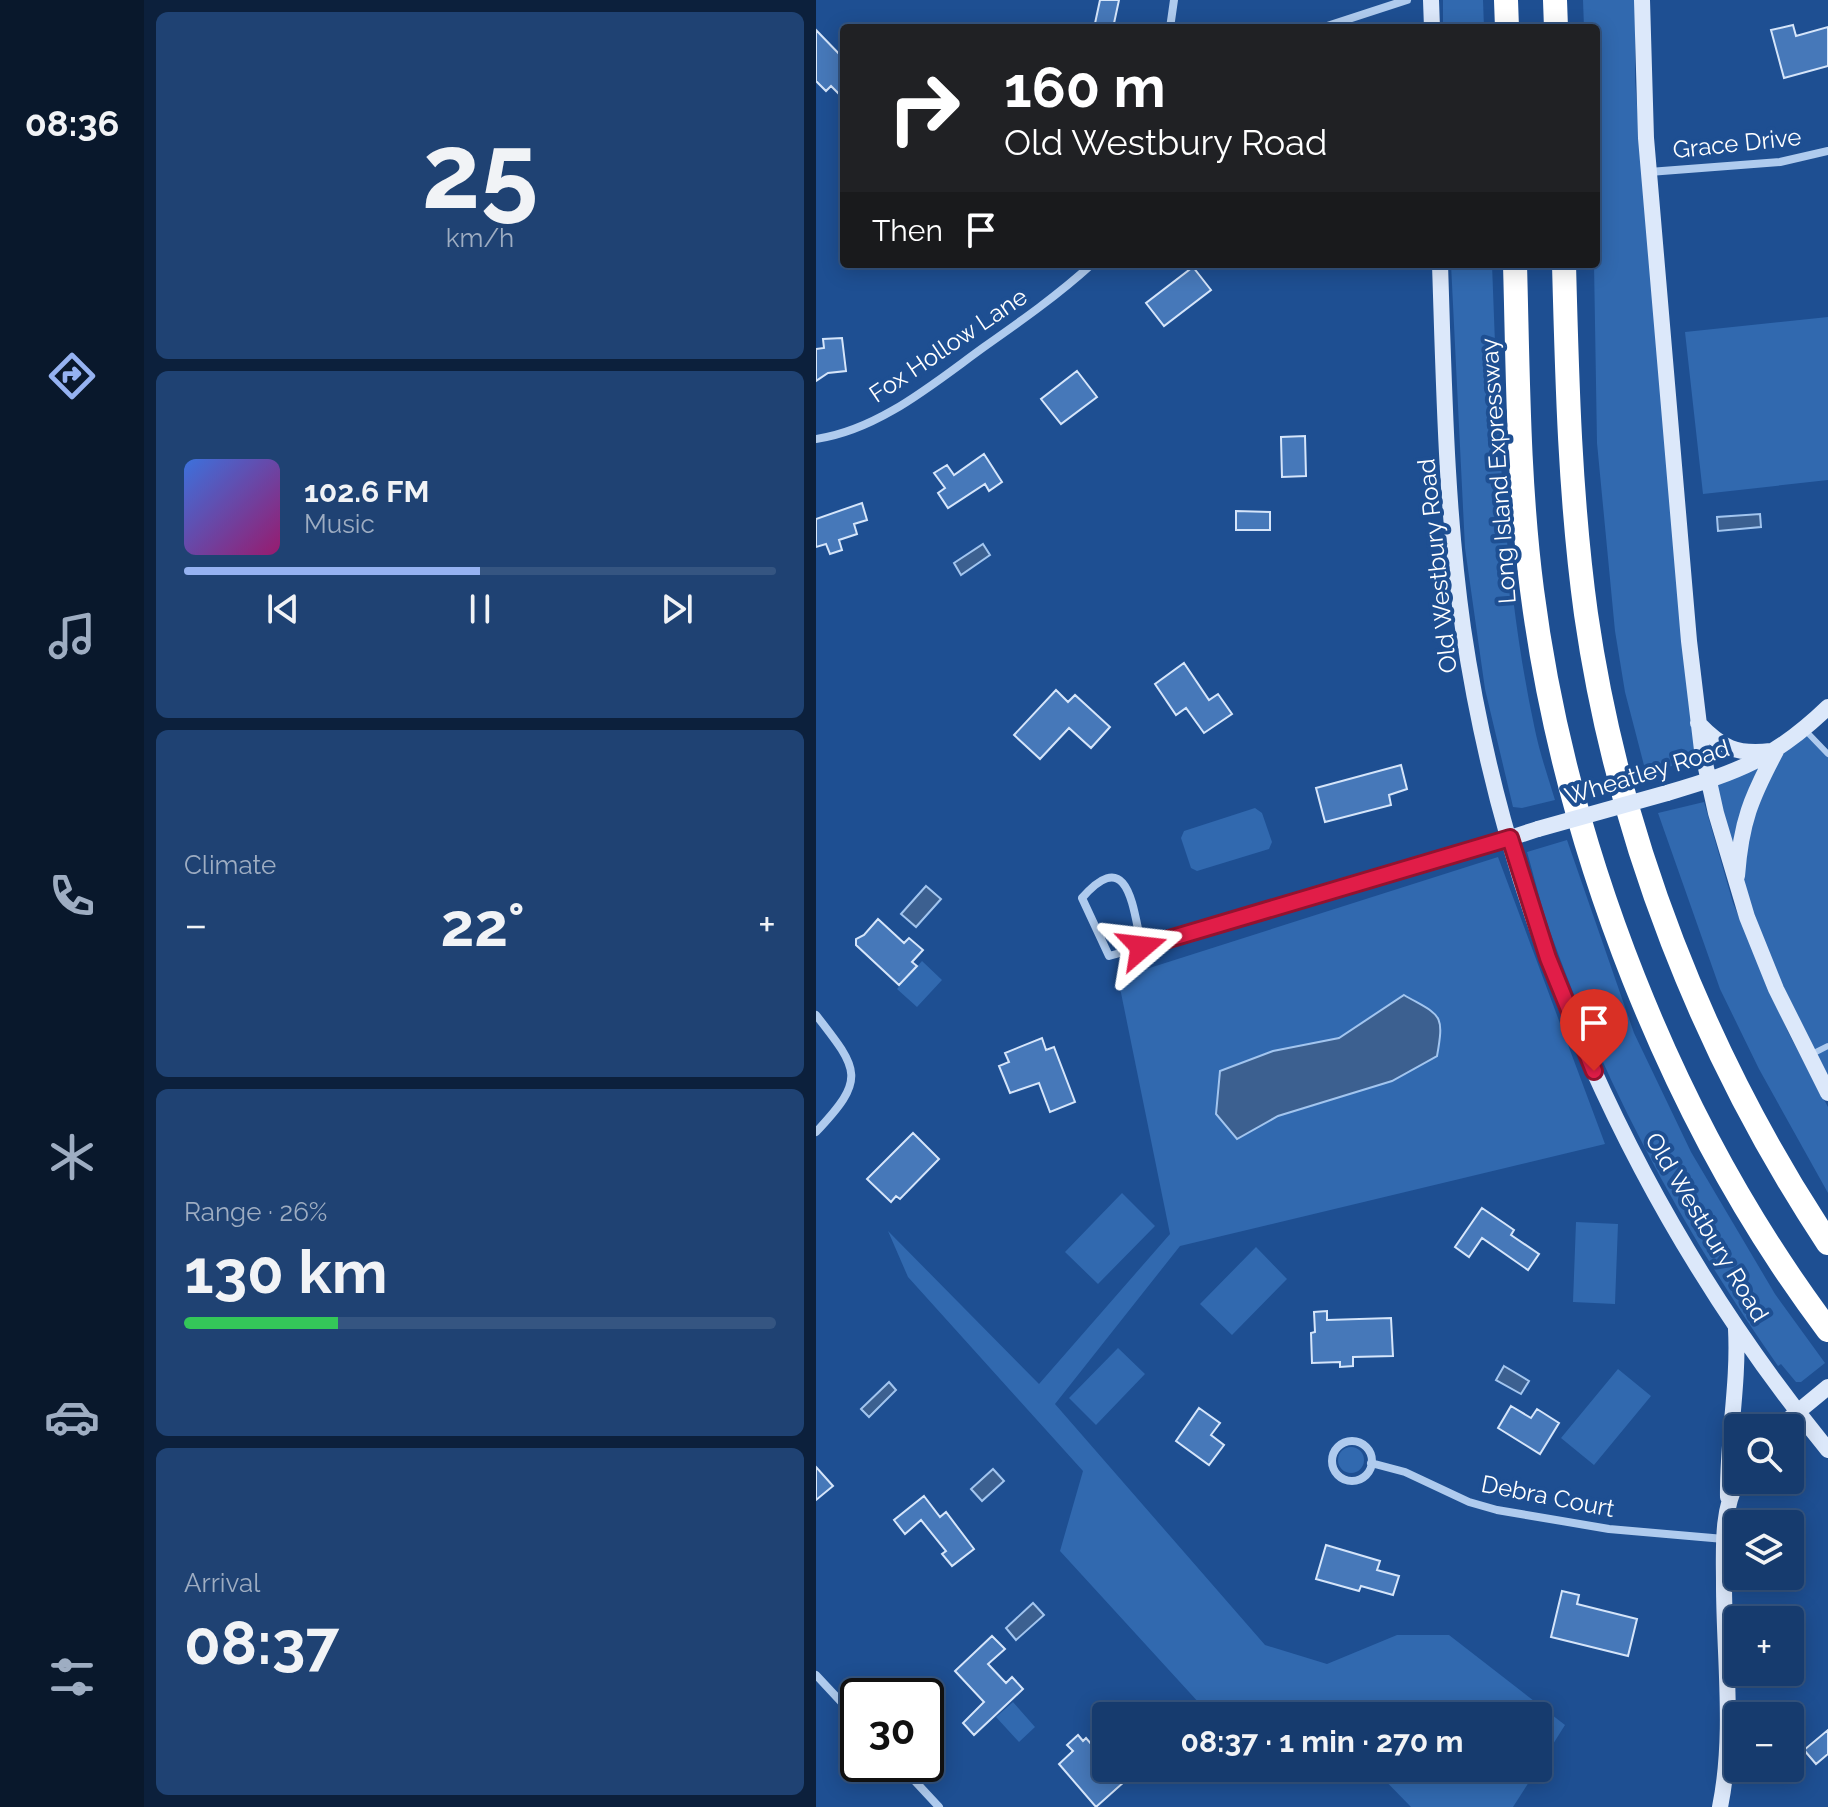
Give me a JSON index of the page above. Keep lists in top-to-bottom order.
{
  "streets": {
    "highway": ["Long Island Expressway"],
    "main road": ["Old Westbury Road", "Wheatley Road"],
    "street": ["Grace Drive", "Fox Hollow Lane", "Debra Court"]
  },
  "crossings": [
    ["Old Westbury Road", "Wheatley Road"]
  ],
  "page": {
    "tabs": "08:36",
    "tile": [
      ["25", "km/h"],
      "Climate",
      ["Range · 26%", "130 km"],
      ["Arrival", "08:37"]
    ],
    "turn": ["160 m", "Old Westbury Road"],
    "then": "Then",
    "song": ["102.6 FM", "Music"],
    "heat": ["−", "22°", "+"],
    "map_buttons": ["+", "−"],
    "limit": "30",
    "trip": "08:37 · 1 min · 270 m"
  }
}
